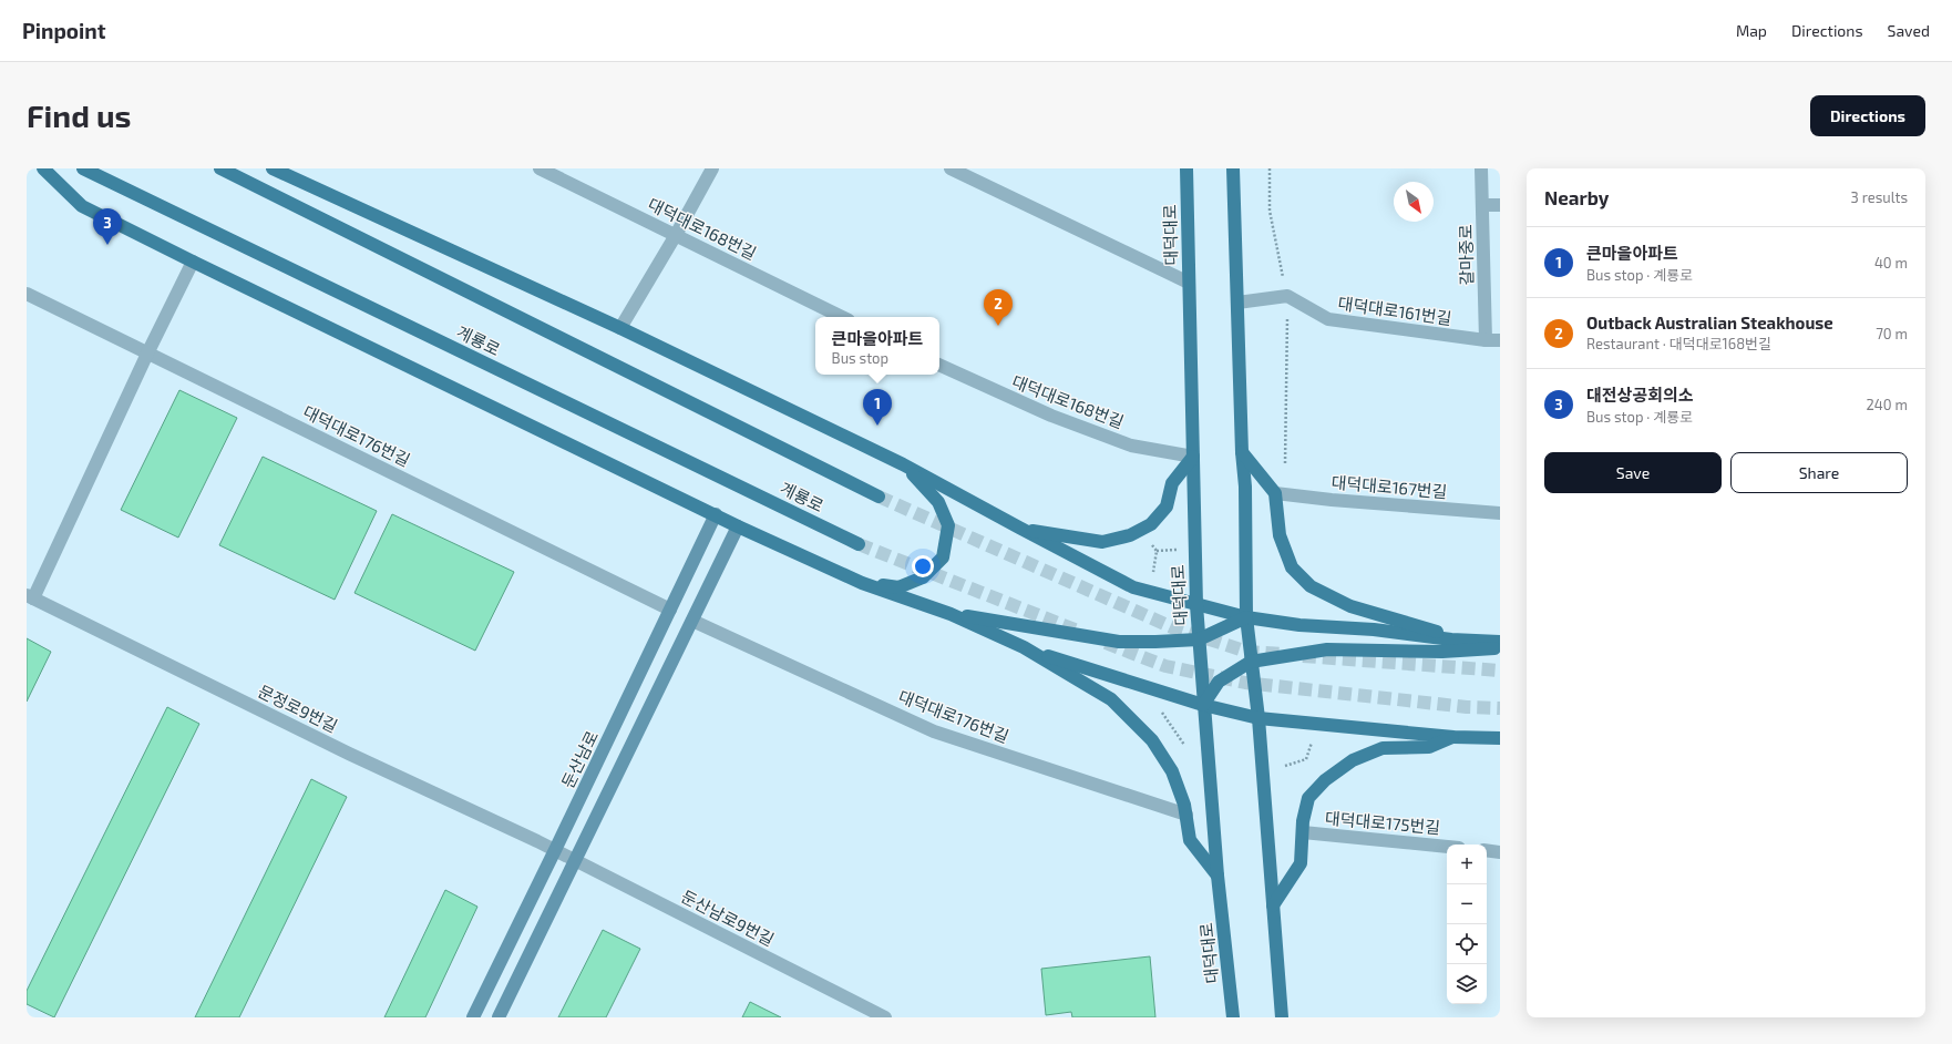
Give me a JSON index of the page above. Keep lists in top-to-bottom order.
{
  "streets": {
    "main road": ["대덕대로", "계룡로"],
    "street": [
      "대덕대로168번길",
      "갈마중로",
      "대덕대로161번길",
      "대덕대로176번길",
      "대덕대로167번길",
      "문정로9번길",
      "둔산남로",
      "대덕대로175번길",
      "둔산남로9번길"
    ]
  },
  "crossings": [
    ["대덕대로168번길", "대덕대로"],
    ["갈마중로", "대덕대로161번길"],
    ["대덕대로176번길", "둔산남로"],
    ["문정로9번길", "둔산남로"],
    ["문정로9번길", "둔산남로9번길"],
    ["둔산남로", "둔산남로9번길"]
  ],
  "north": "bottom right",
  "page": {
    "header": "Pinpoint",
    "nav": ["Map", "Directions", "Saved"],
    "buttons": [
      "Directions",
      ["Save", "Share"]
    ],
    "title": "Find us",
    "heading": ["Nearby", "3 results"],
    "pins": ["3", "2", "1"],
    "list": [
      {
        "mark": "1",
        "name": "큰마을아파트",
        "note": "Bus stop · 계룡로",
        "value": "40 m"
      },
      {
        "mark": "2",
        "name": "Outback Australian Steakhouse",
        "note": "Restaurant · 대덕대로168번길",
        "value": "70 m"
      },
      {
        "mark": "3",
        "name": "대전상공회의소",
        "note": "Bus stop · 계룡로",
        "value": "240 m"
      }
    ],
    "popup": ["큰마을아파트", "Bus stop"],
    "map_buttons": ["+", "−"]
  }
}
